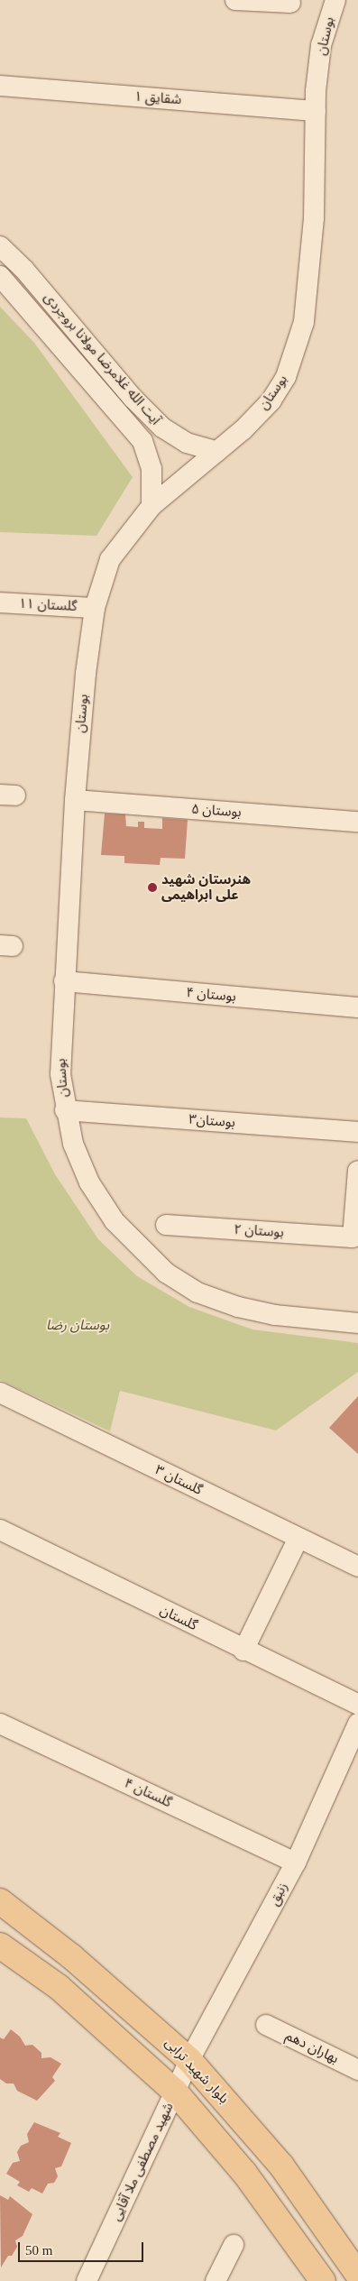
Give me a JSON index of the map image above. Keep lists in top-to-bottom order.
{
  "streets": {
    "main road": ["بلوار شهید ترابی"],
    "street": [
      "بوستان",
      "شقایق ۱",
      "آیت الله غلامرضا مولانا بروجردی",
      "گلستان ۱۱",
      "بوستان ۵",
      "بوستان ۴",
      "بوستان۳",
      "بوستان ۲",
      "گلستان ۳",
      "گلستان",
      "گلستان ۴",
      "زنبق",
      "بهاران دهم",
      "شهید مصطفی ملا آقایی"
    ]
  },
  "crossings": [
    ["بوستان", "شقایق ۱"],
    ["بوستان", "آیت الله غلامرضا مولانا بروجردی"],
    ["بوستان", "گلستان ۱۱"],
    ["بوستان", "بوستان ۵"],
    ["بوستان", "بوستان ۴"],
    ["بوستان", "بوستان۳"],
    ["گلستان ۴", "زنبق"],
    ["زنبق", "بلوار شهید ترابی"],
    ["زنبق", "شهید مصطفی ملا آقایی"]
  ],
  "parks": ["بوستان رضا"],
  "places": ["هنرستان شهید علی ابراهیمی"],
  "scale_bar": "50 m"
}
